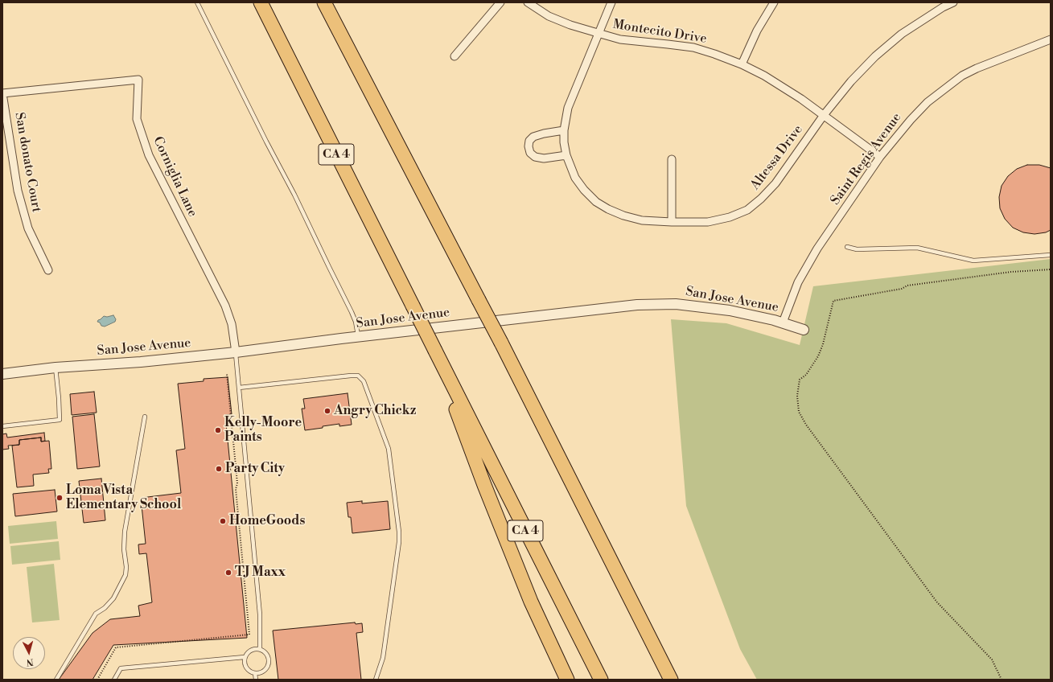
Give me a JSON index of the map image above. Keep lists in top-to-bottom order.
{
  "streets": {
    "highway": ["CA 4"],
    "street": [
      "Montecito Drive",
      "Altessa Drive",
      "Saint Regis Avenue",
      "San donato Court",
      "Corniglia Lane",
      "San Jose Avenue"
    ]
  },
  "crossings": [
    ["Montecito Drive", "Altessa Drive"],
    ["Montecito Drive", "Saint Regis Avenue"],
    ["Saint Regis Avenue", "San Jose Avenue"],
    ["San donato Court", "Corniglia Lane"],
    ["Corniglia Lane", "San Jose Avenue"]
  ],
  "places": [
    "Angry Chickz",
    "Kelly-Moore Paints",
    "Party City",
    "Loma Vista Elementary School",
    "HomeGoods",
    "TJ Maxx"
  ],
  "north": "bottom"
}
